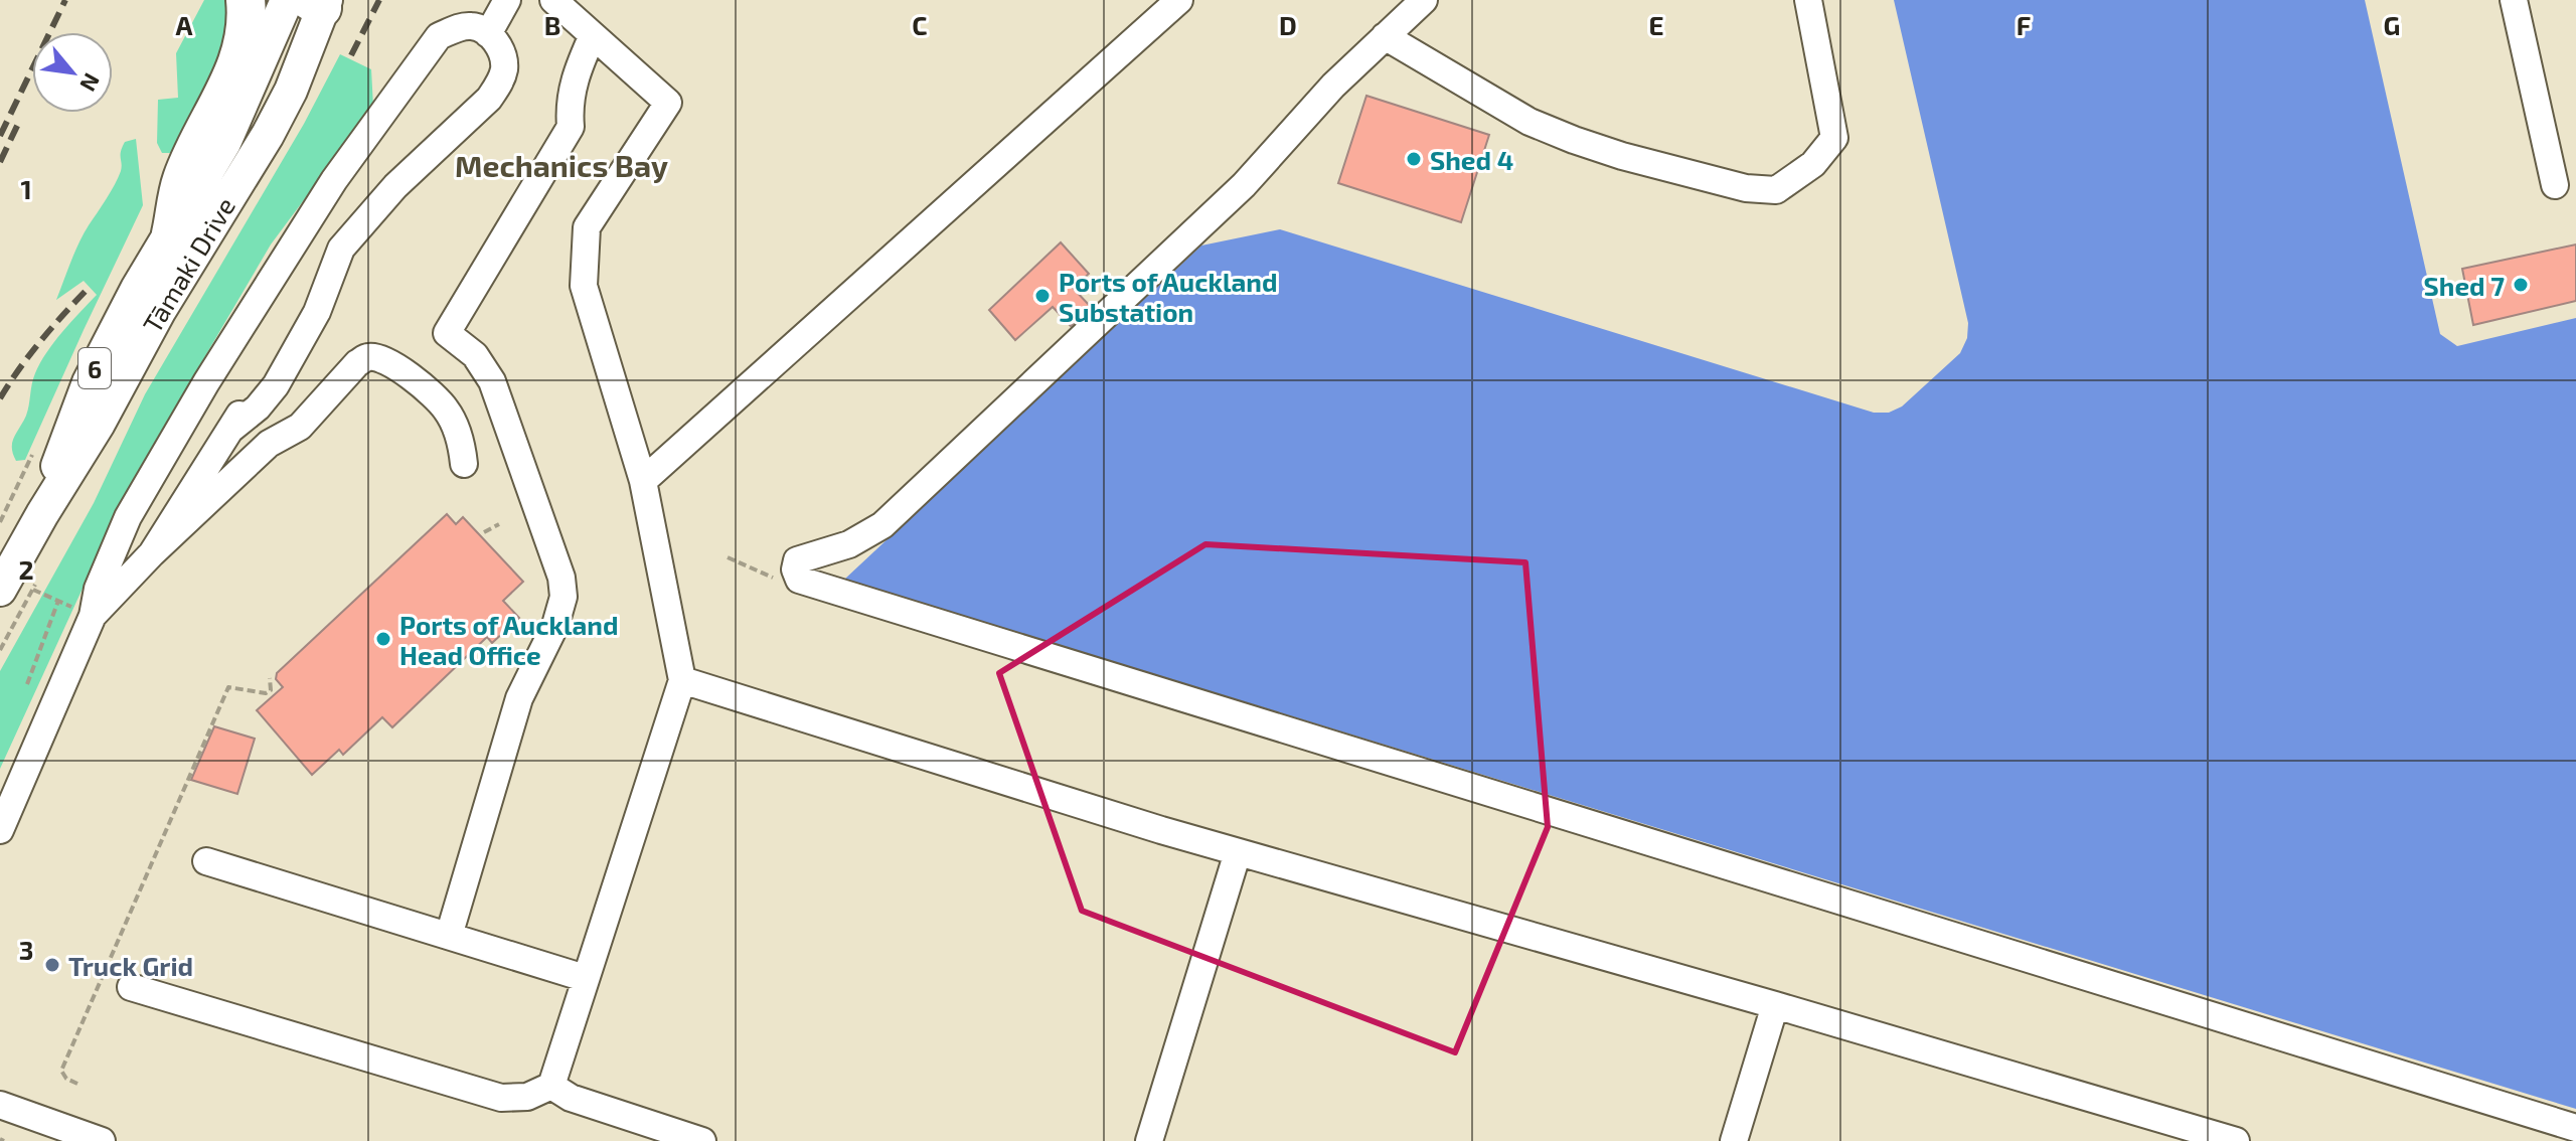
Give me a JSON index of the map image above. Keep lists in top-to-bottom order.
{
  "streets": {
    "main road": ["Tāmaki Drive", "6"]
  },
  "districts": ["Mechanics Bay"],
  "places": [
    "Shed 4",
    "Shed 7",
    "Ports of Auckland Substation",
    "Ports of Auckland Head Office",
    "Truck Grid"
  ],
  "north": "bottom right",
  "grid": {
    "columns": [
      "A",
      "B",
      "C",
      "D",
      "E",
      "F",
      "G"
    ],
    "rows": ["1", "2", "3"]
  }
}
